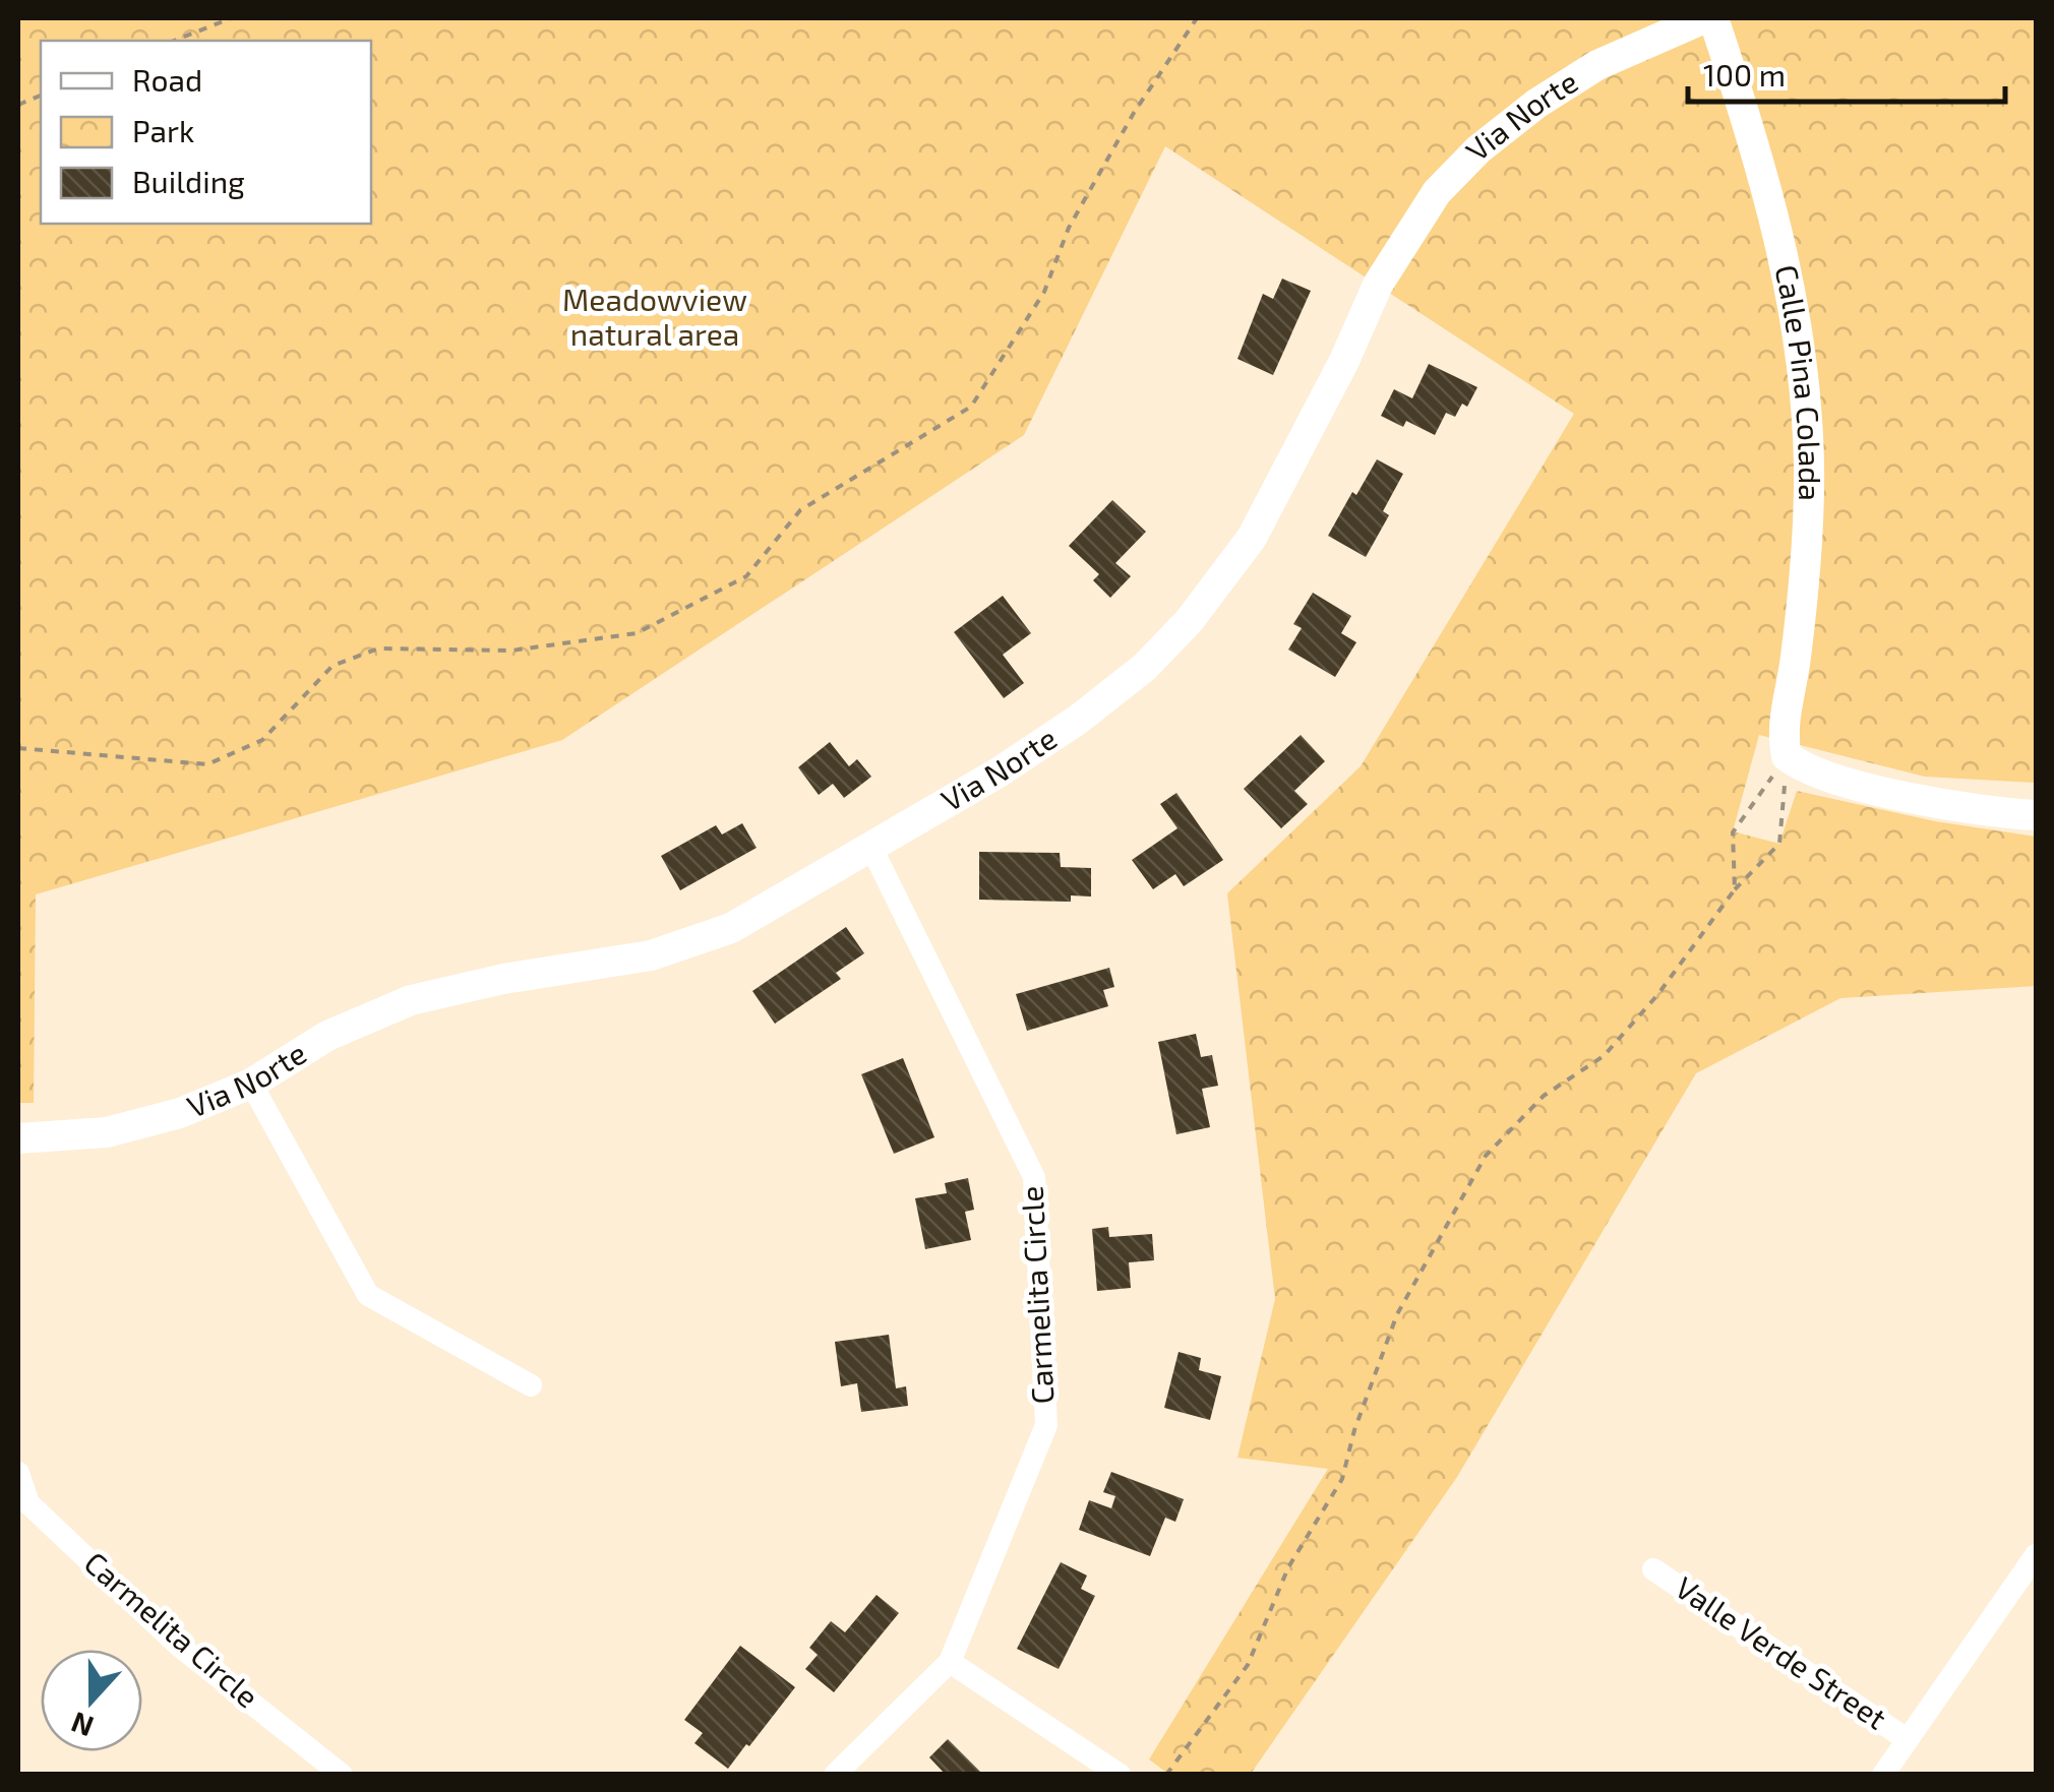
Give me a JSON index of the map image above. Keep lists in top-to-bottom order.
{
  "streets": {
    "street": [
      "Via Norte",
      "Calle Pina Colada",
      "Carmelita Circle",
      "Valle Verde Street"
    ]
  },
  "crossings": [
    ["Via Norte", "Carmelita Circle"]
  ],
  "parks": ["Meadowview natural area"],
  "legend": ["Road", "Park", "Building"],
  "scale_bar": "100 m",
  "north": "bottom"
}
